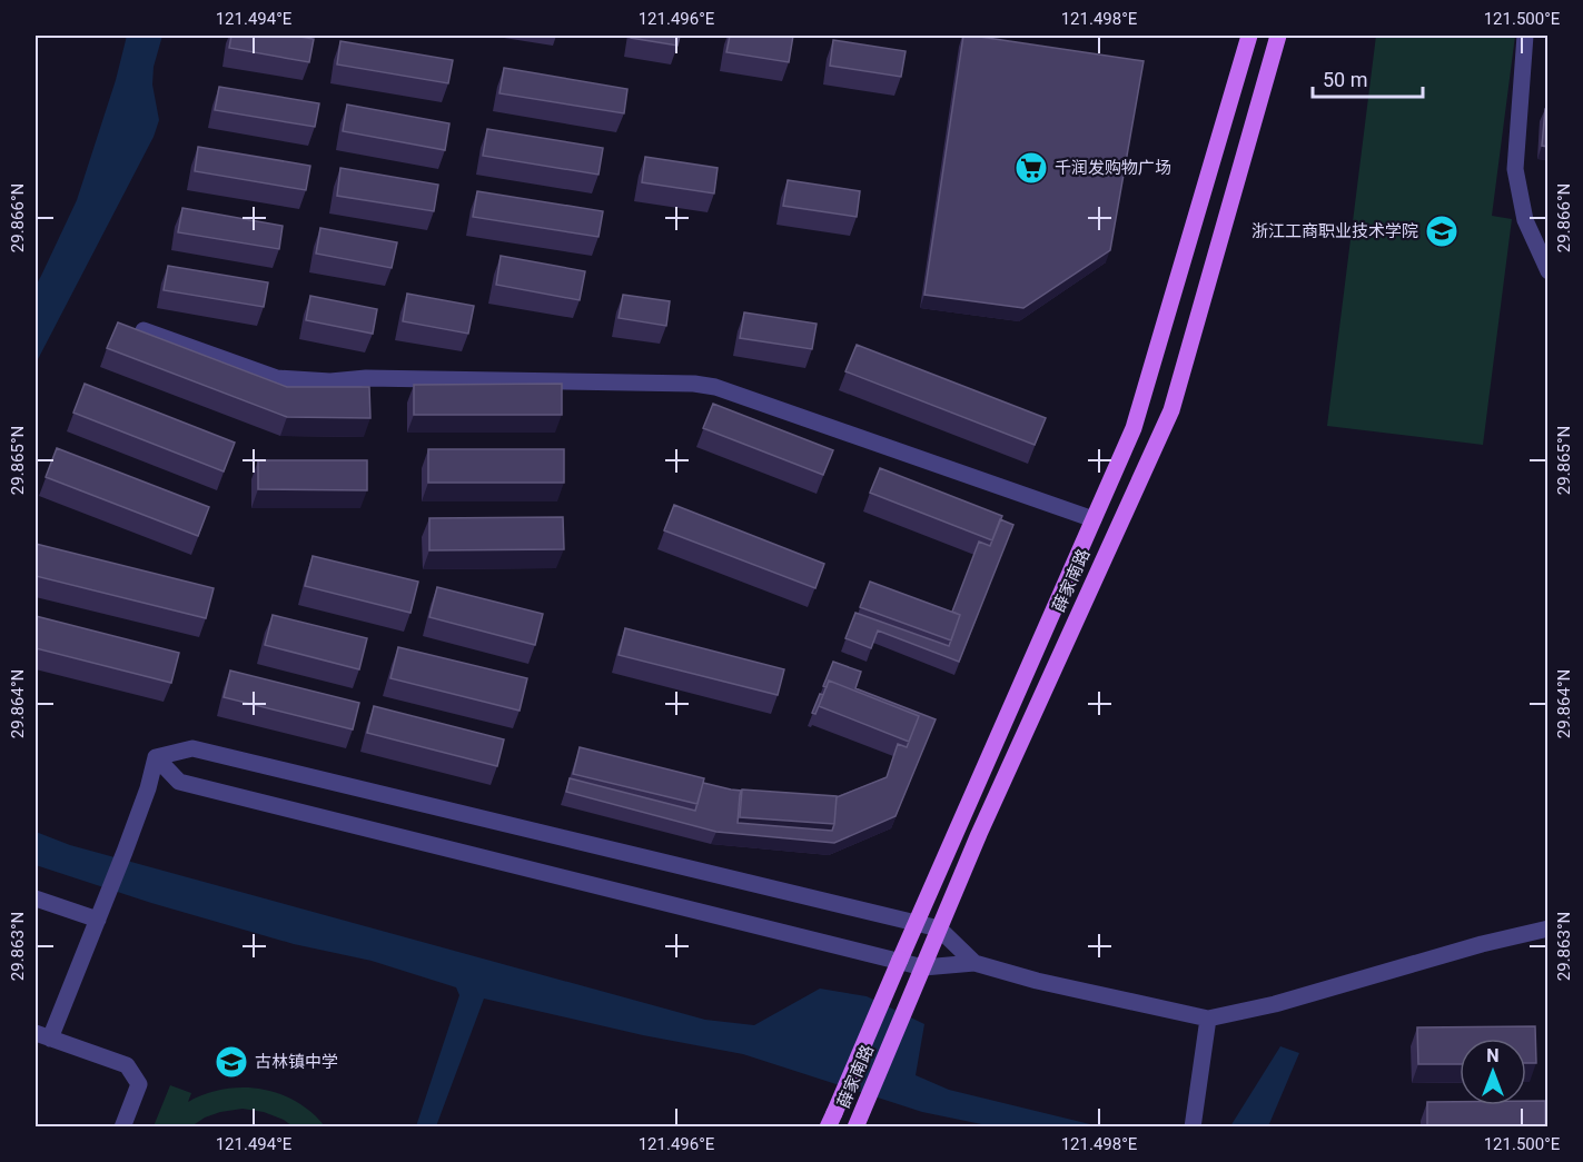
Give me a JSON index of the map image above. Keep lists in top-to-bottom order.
{
  "streets": {
    "main road": ["薛家南路"]
  },
  "places": {
    "supermarket": ["千润发购物广场"],
    "school or university": ["浙江工商职业技术学院", "古林镇中学"]
  },
  "scale_bar": "50 m",
  "north": "top",
  "coordinates": [
    "121.494°E",
    "121.496°E",
    "121.498°E",
    "121.500°E",
    "29.866°N",
    "29.865°N",
    "29.864°N",
    "29.863°N"
  ]
}
